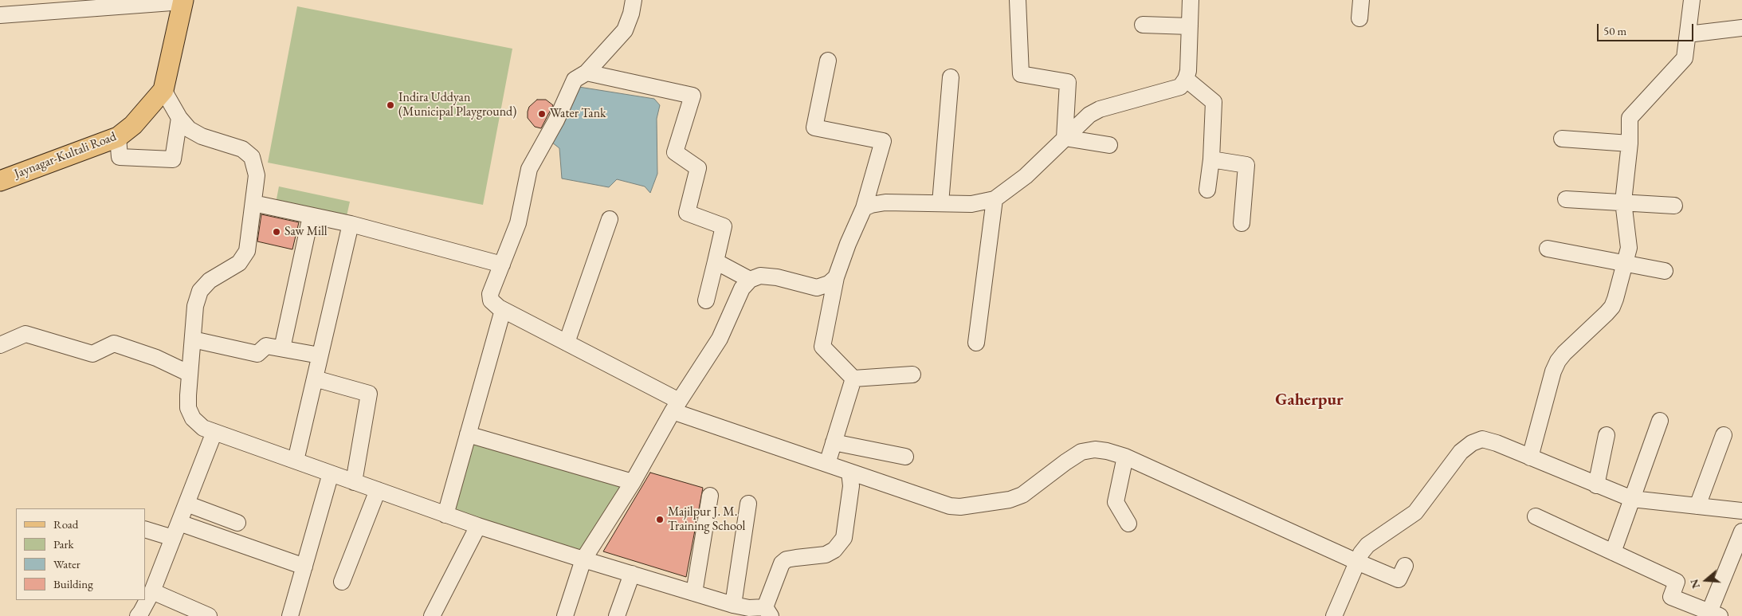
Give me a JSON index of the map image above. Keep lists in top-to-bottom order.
{
  "streets": {
    "main road": ["Jaynagar-Kultali Road"]
  },
  "districts": ["Gaherpur"],
  "places": [
    "Indira Uddyan (Municipal Playground)",
    "Water Tank",
    "Saw Mill",
    "Majilpur J. M. Training School"
  ],
  "legend": [
    "Road",
    "Park",
    "Water",
    "Building"
  ],
  "scale_bar": "50 m",
  "north": "left"
}
